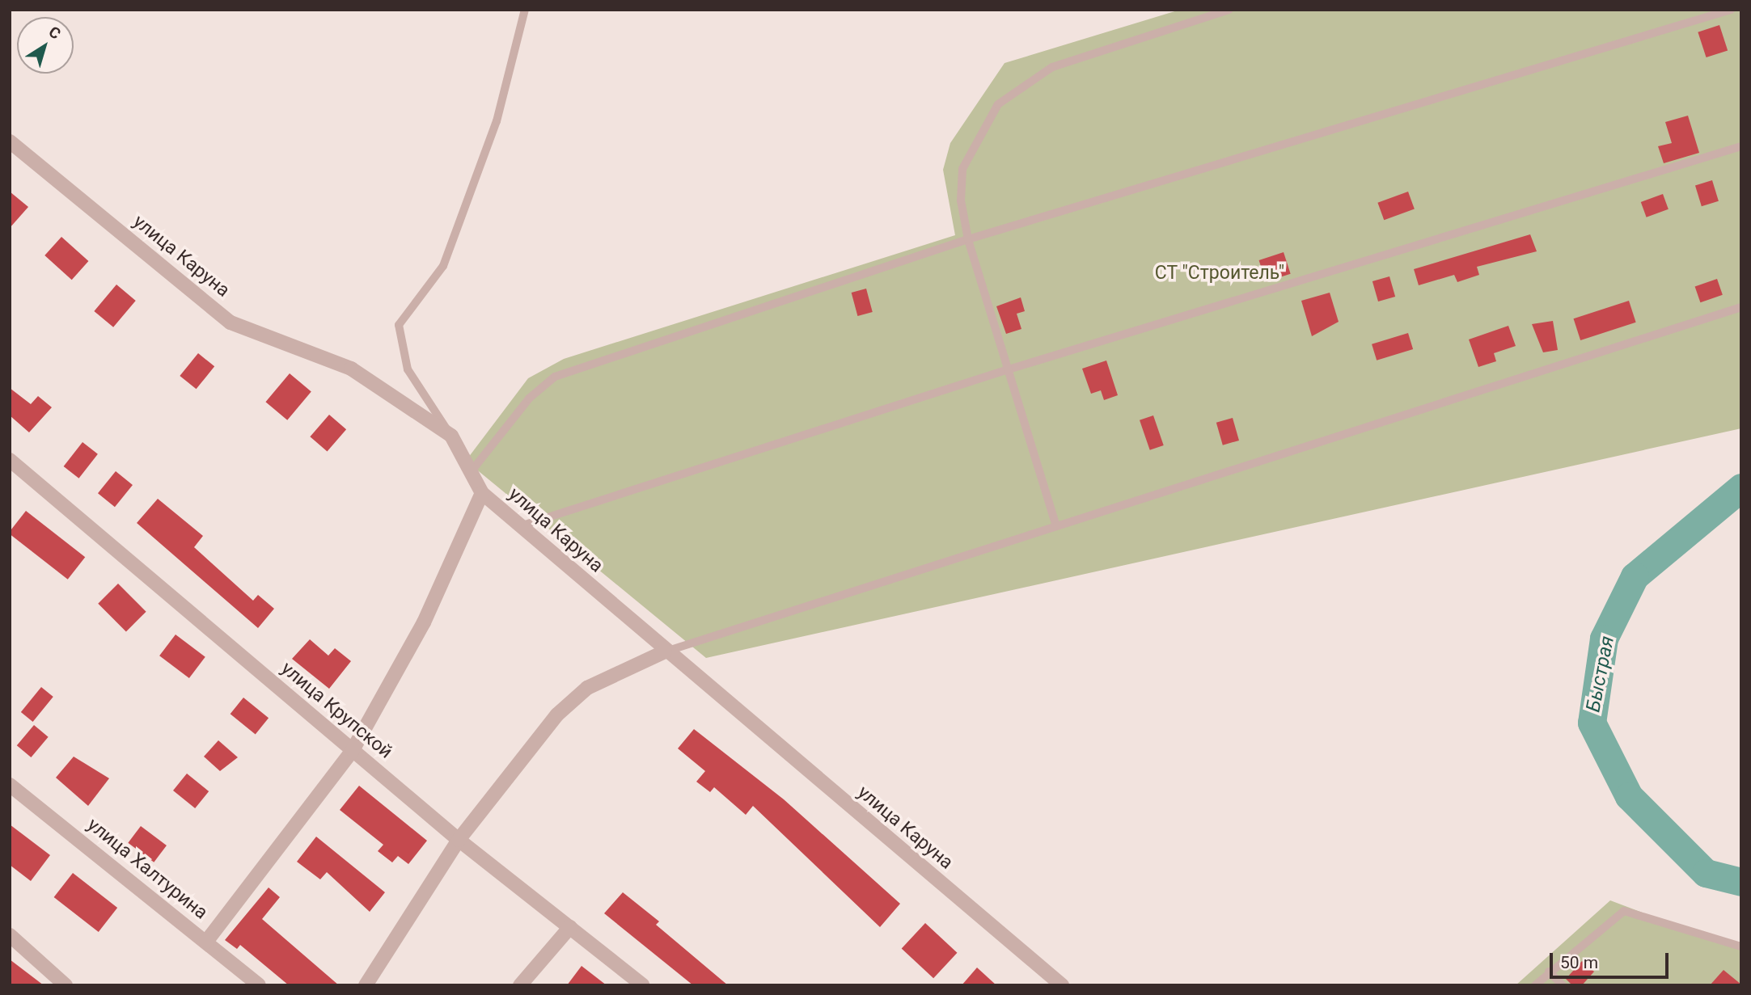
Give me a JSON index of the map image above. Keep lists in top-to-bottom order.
{
  "streets": {
    "street": ["улица Каруна", "улица Крупской", "улица Халтурина"]
  },
  "water": ["Быстрая"],
  "parks": ["СТ \"Строитель\""],
  "scale_bar": "50 m",
  "north": "top right"
}
